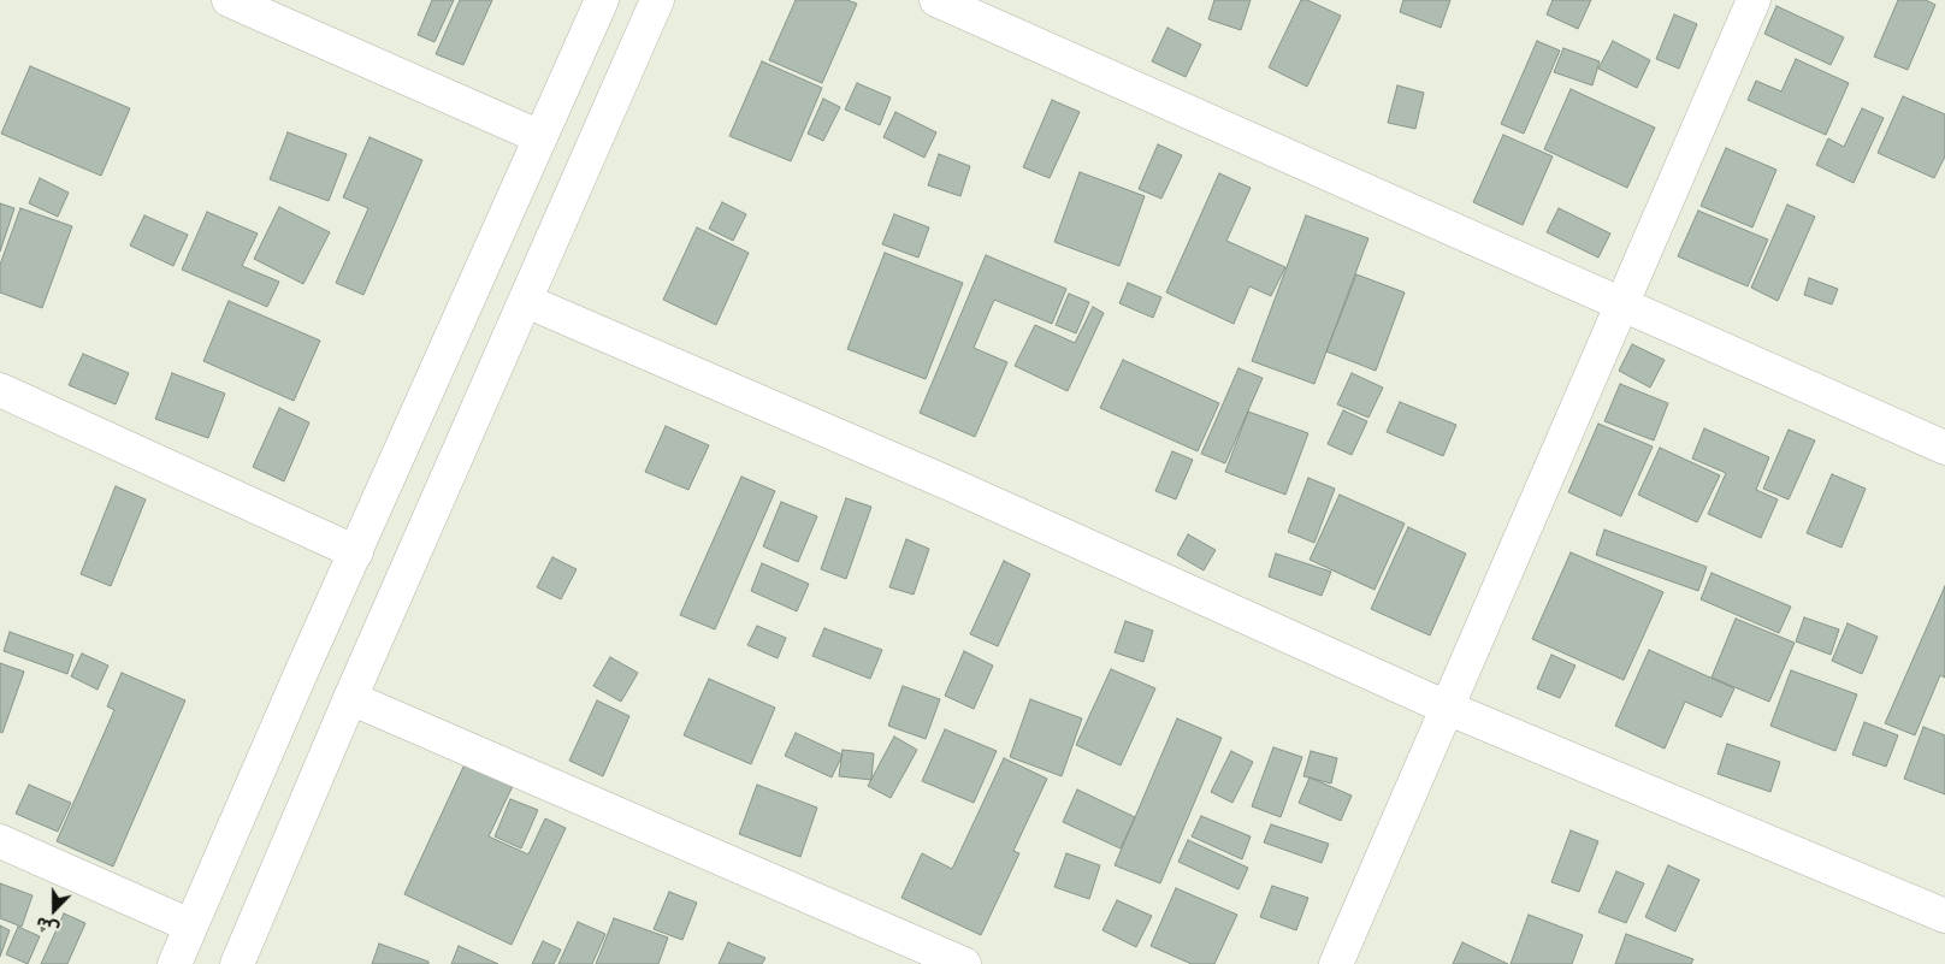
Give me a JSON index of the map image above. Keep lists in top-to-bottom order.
{
  "north": "bottom"
}
